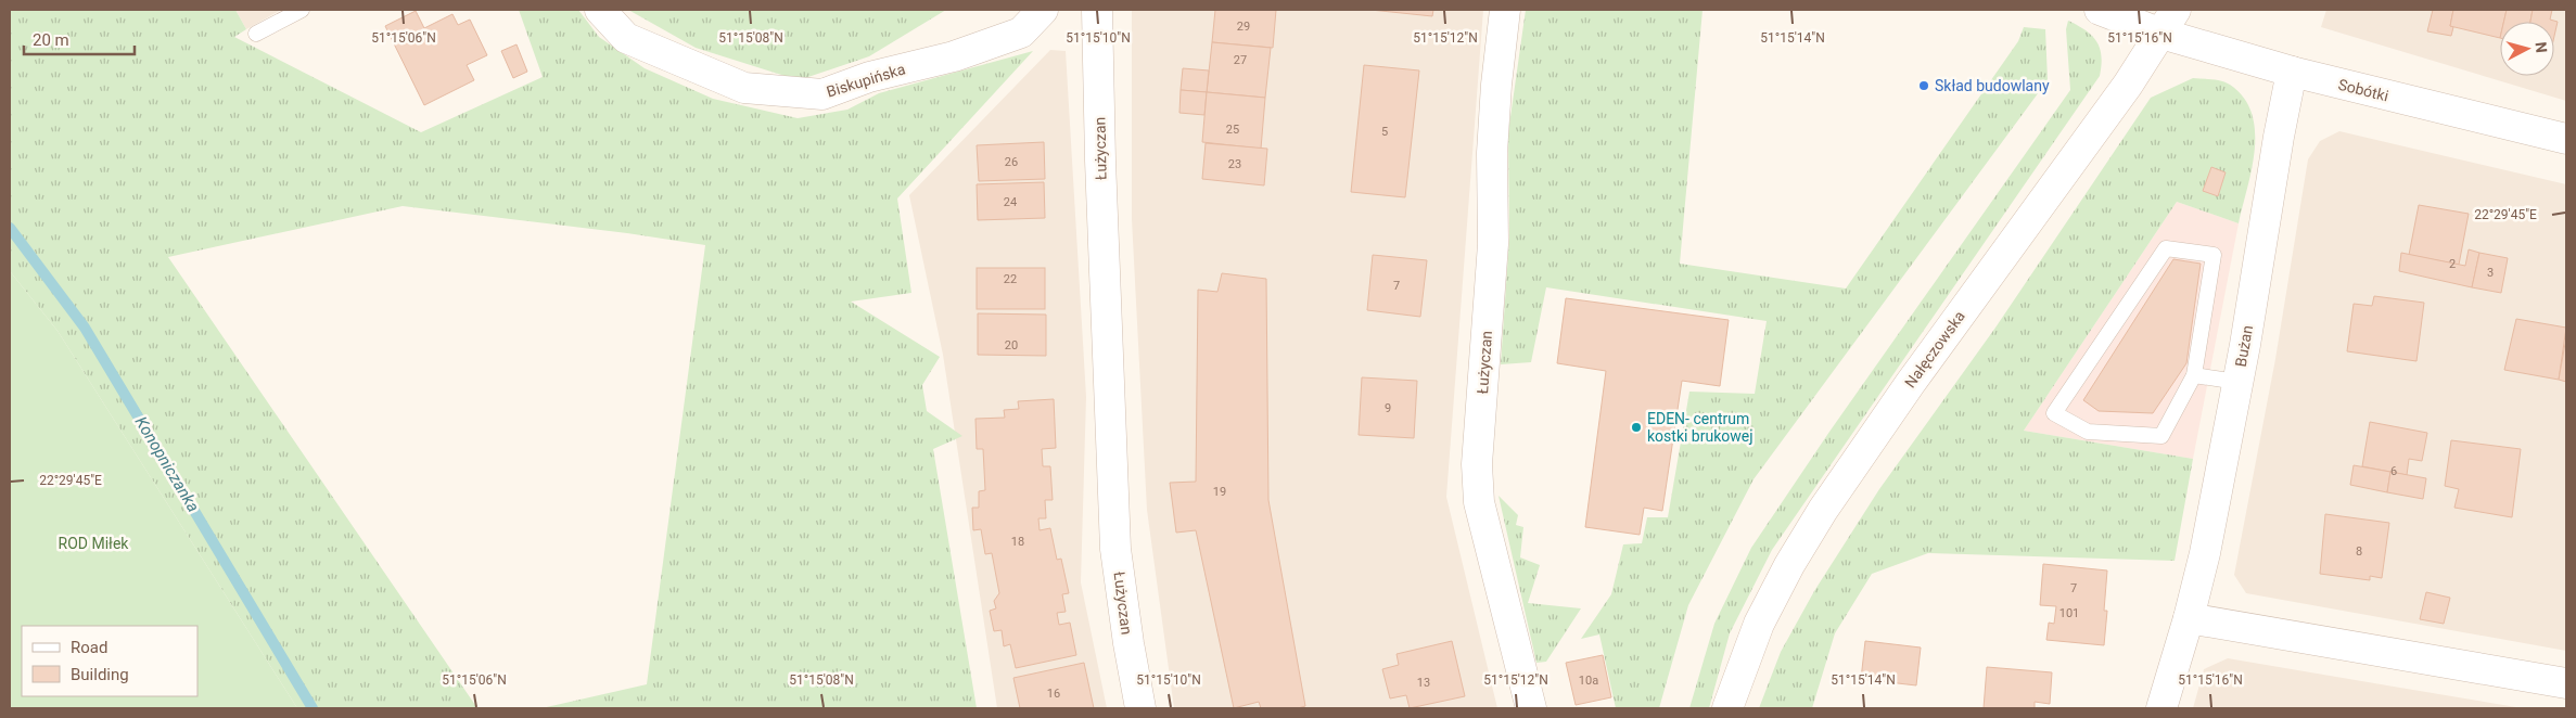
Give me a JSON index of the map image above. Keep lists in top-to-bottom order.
{
  "streets": {
    "street": [
      "Biskupińska",
      "Sobótki",
      "Łużyczan",
      "Bużan",
      "Nałęczowska"
    ]
  },
  "crossings": [
    ["Sobótki", "Bużan"],
    ["Sobótki", "Nałęczowska"]
  ],
  "water": ["Konopniczanka"],
  "parks": ["ROD Miłek"],
  "places": ["Skład budowlany", "EDEN- centrum kostki brukowej"],
  "house_numbers": [
    "29",
    "27",
    "25",
    "5",
    "26",
    "23",
    "24",
    "2",
    "3",
    "22",
    "7",
    "20",
    "9",
    "6",
    "19",
    "18",
    "8",
    "7",
    "101",
    "10a",
    "13",
    "16"
  ],
  "legend": ["Road", "Building"],
  "scale_bar": "20 m",
  "north": "right",
  "coordinates": [
    "51°15'06\"N",
    "51°15'08\"N",
    "51°15'10\"N",
    "51°15'12\"N",
    "51°15'14\"N",
    "51°15'16\"N",
    "22°29'45\"E"
  ]
}
